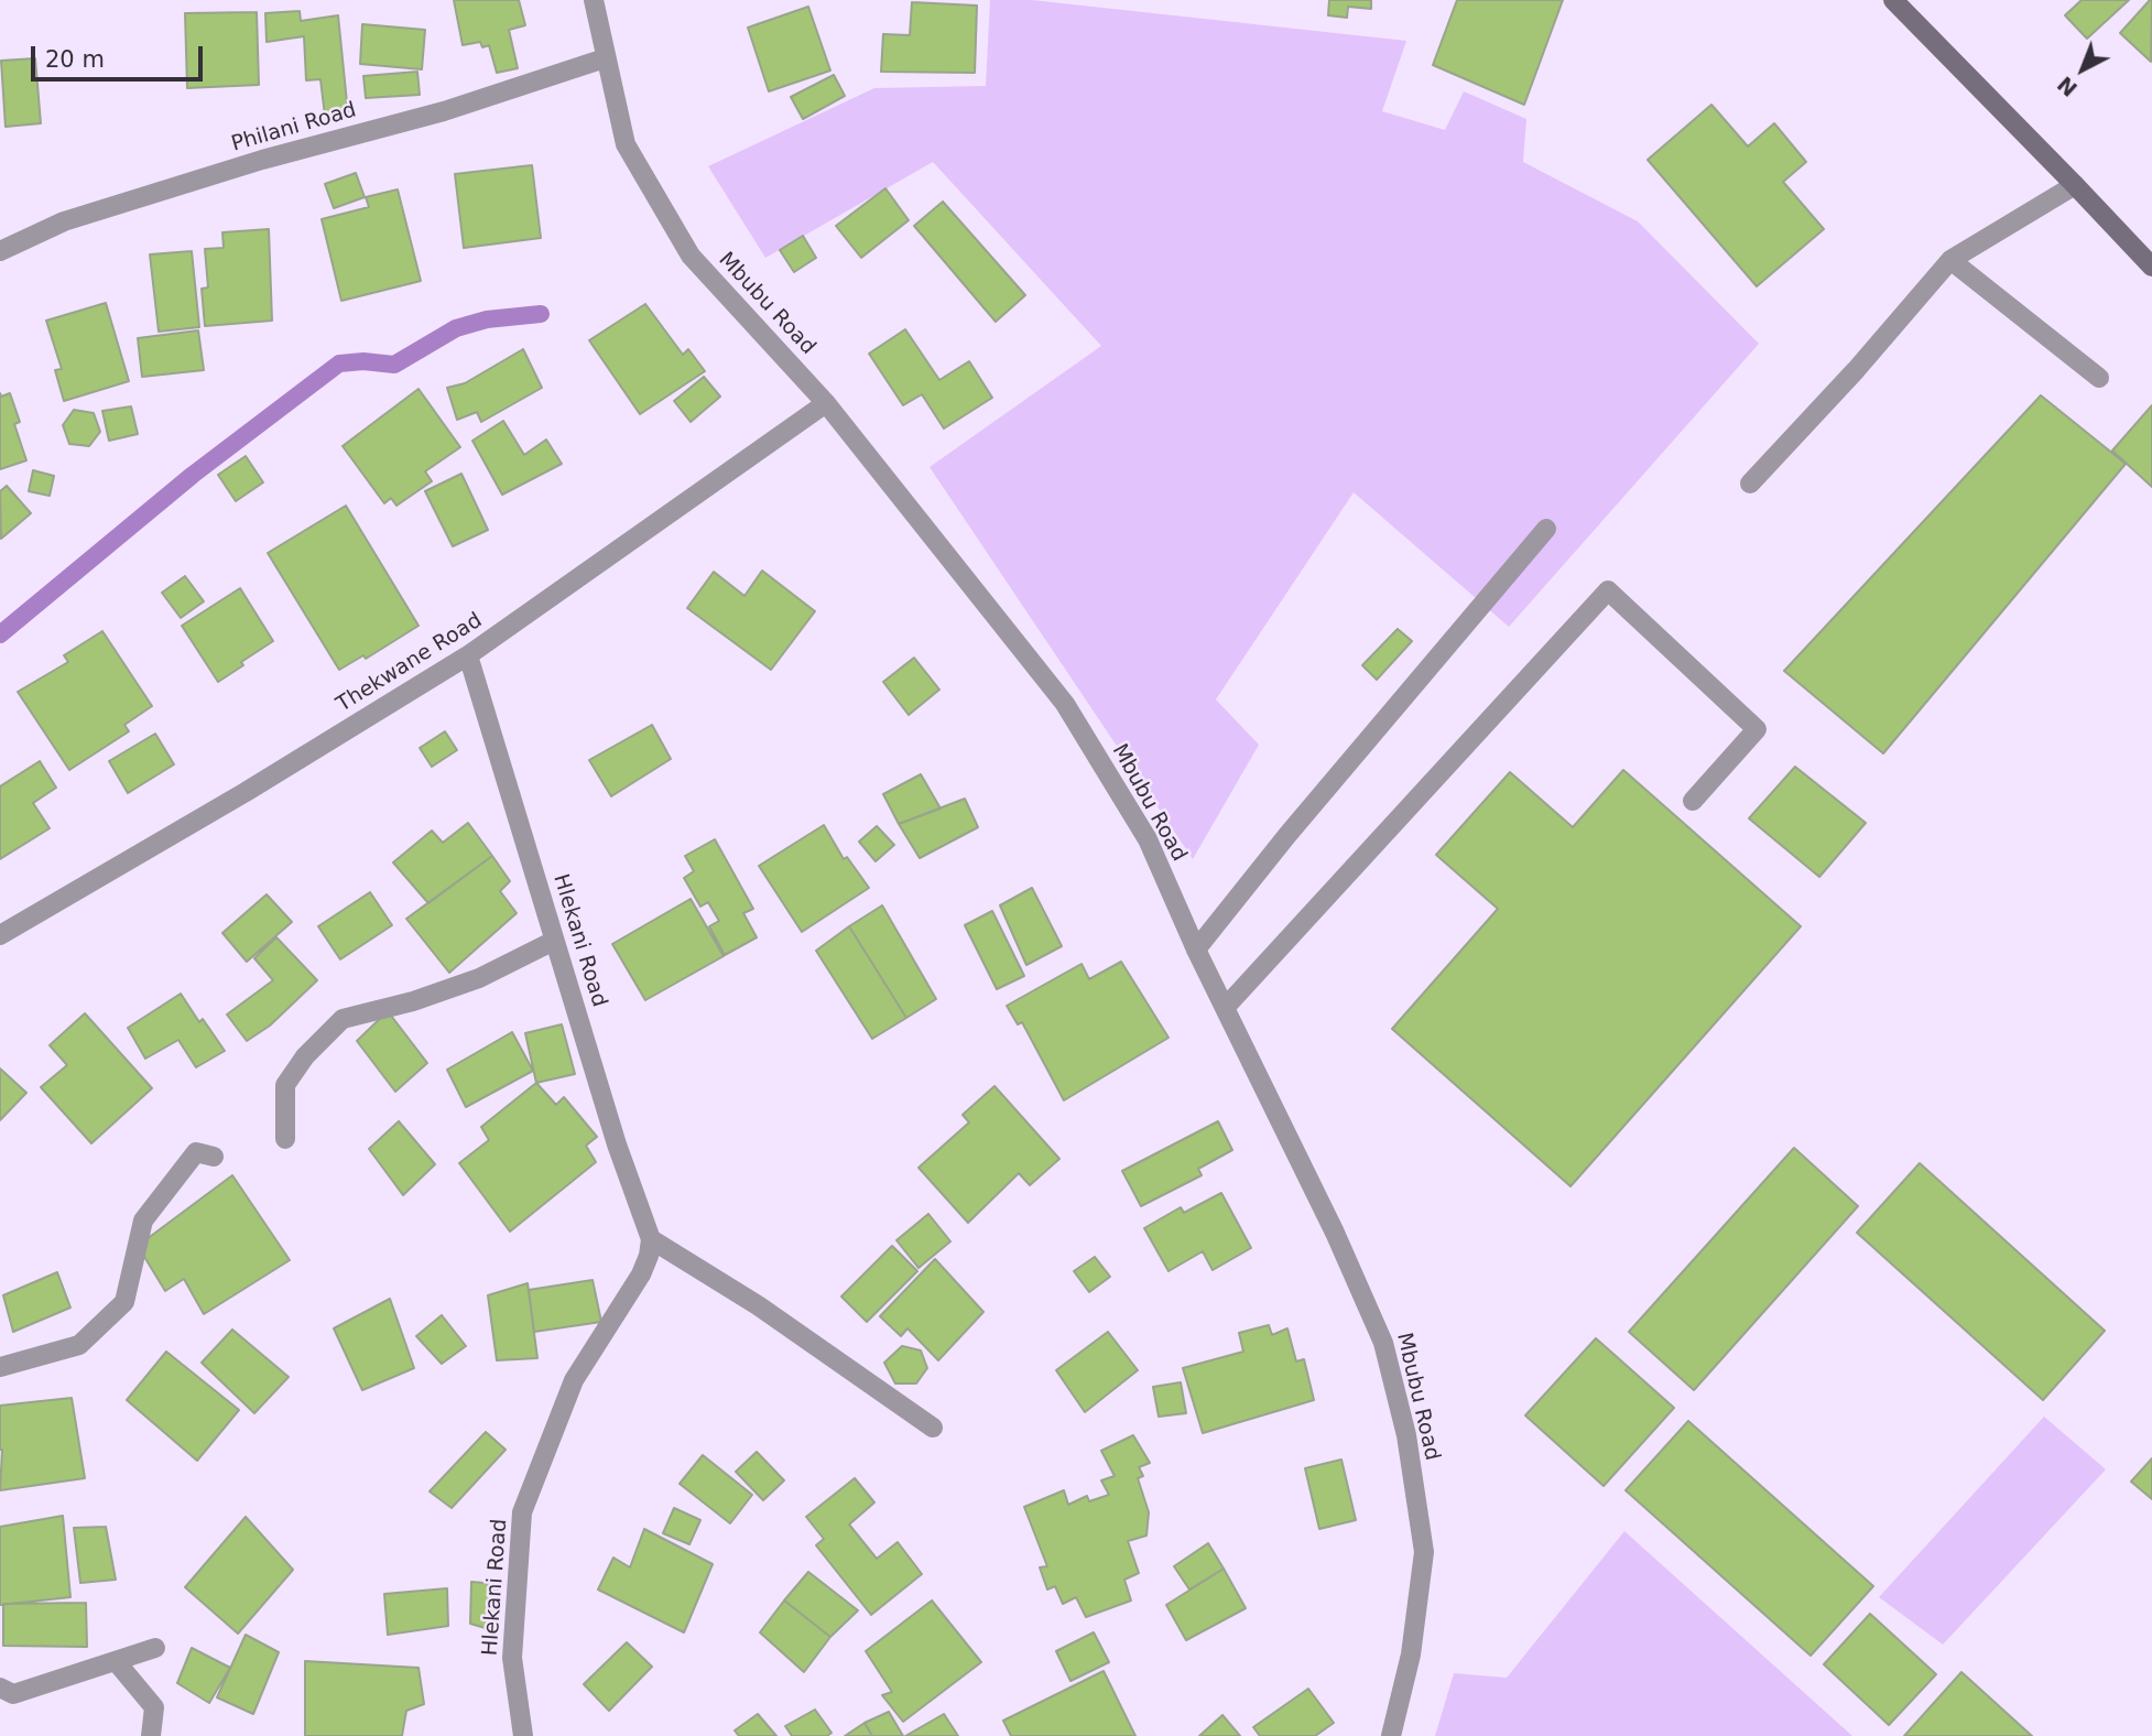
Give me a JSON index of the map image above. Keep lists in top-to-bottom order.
{
  "streets": {
    "street": [
      "Philani Road",
      "Mbubu Road",
      "Thekwane Road",
      "Hlekani Road"
    ]
  },
  "crossings": [
    ["Philani Road", "Mbubu Road"],
    ["Mbubu Road", "Thekwane Road"],
    ["Thekwane Road", "Hlekani Road"]
  ],
  "scale_bar": "20 m",
  "north": "bottom left"
}
